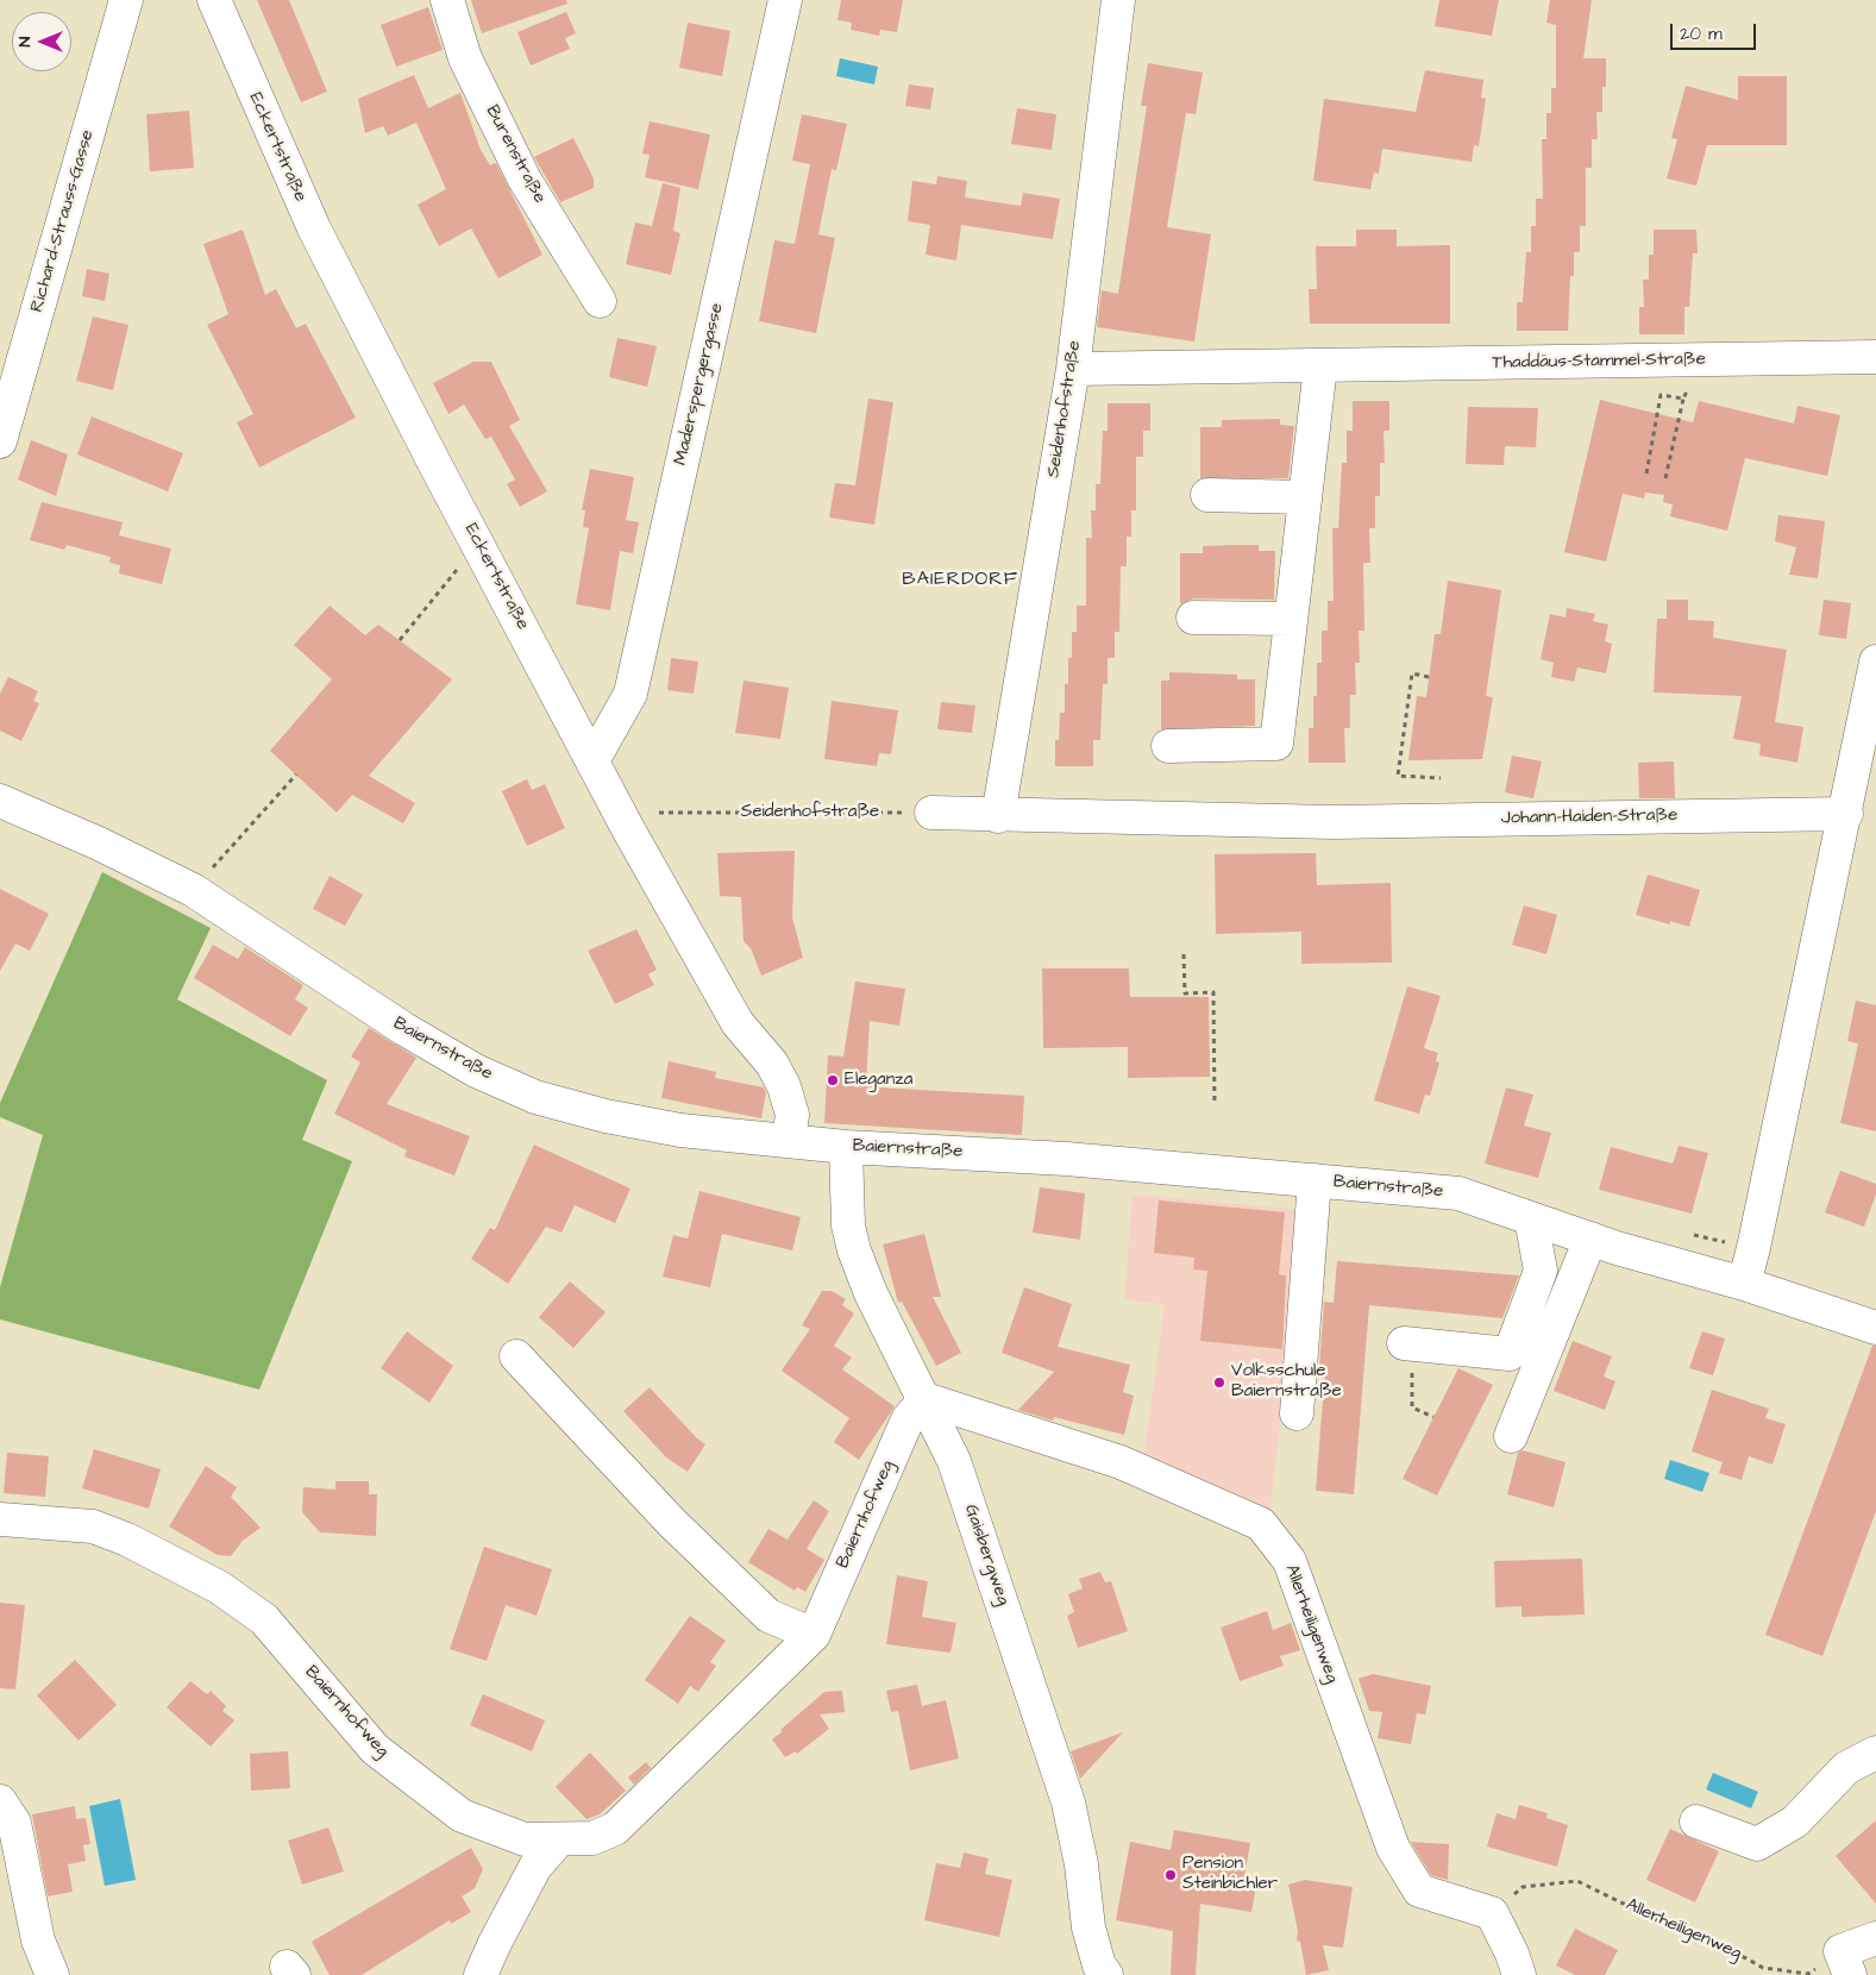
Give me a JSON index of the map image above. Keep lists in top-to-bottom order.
{
  "streets": {
    "street": [
      "Eckertstraße",
      "Burenstraße",
      "Richard-Strauss-Gasse",
      "Thaddäus-Stammel-Straße",
      "Maderspergergasse",
      "Seidenhofstraße",
      "Johann-Haiden-Straße",
      "Baiernstraße",
      "Baiernhofweg",
      "Gaisbergweg",
      "Allerheiligenweg"
    ]
  },
  "crossings": [
    ["Eckertstraße", "Maderspergergasse"],
    ["Eckertstraße", "Baiernstraße"],
    ["Thaddäus-Stammel-Straße", "Seidenhofstraße"],
    ["Seidenhofstraße", "Johann-Haiden-Straße"],
    ["Baiernstraße", "Gaisbergweg"],
    ["Baiernhofweg", "Gaisbergweg"],
    ["Baiernhofweg", "Allerheiligenweg"],
    ["Gaisbergweg", "Allerheiligenweg"]
  ],
  "districts": ["BAIERDORF"],
  "places": ["Eleganza", "Volksschule Baiernstraße", "Pension Steinbichler"],
  "scale_bar": "20 m",
  "north": "left"
}
